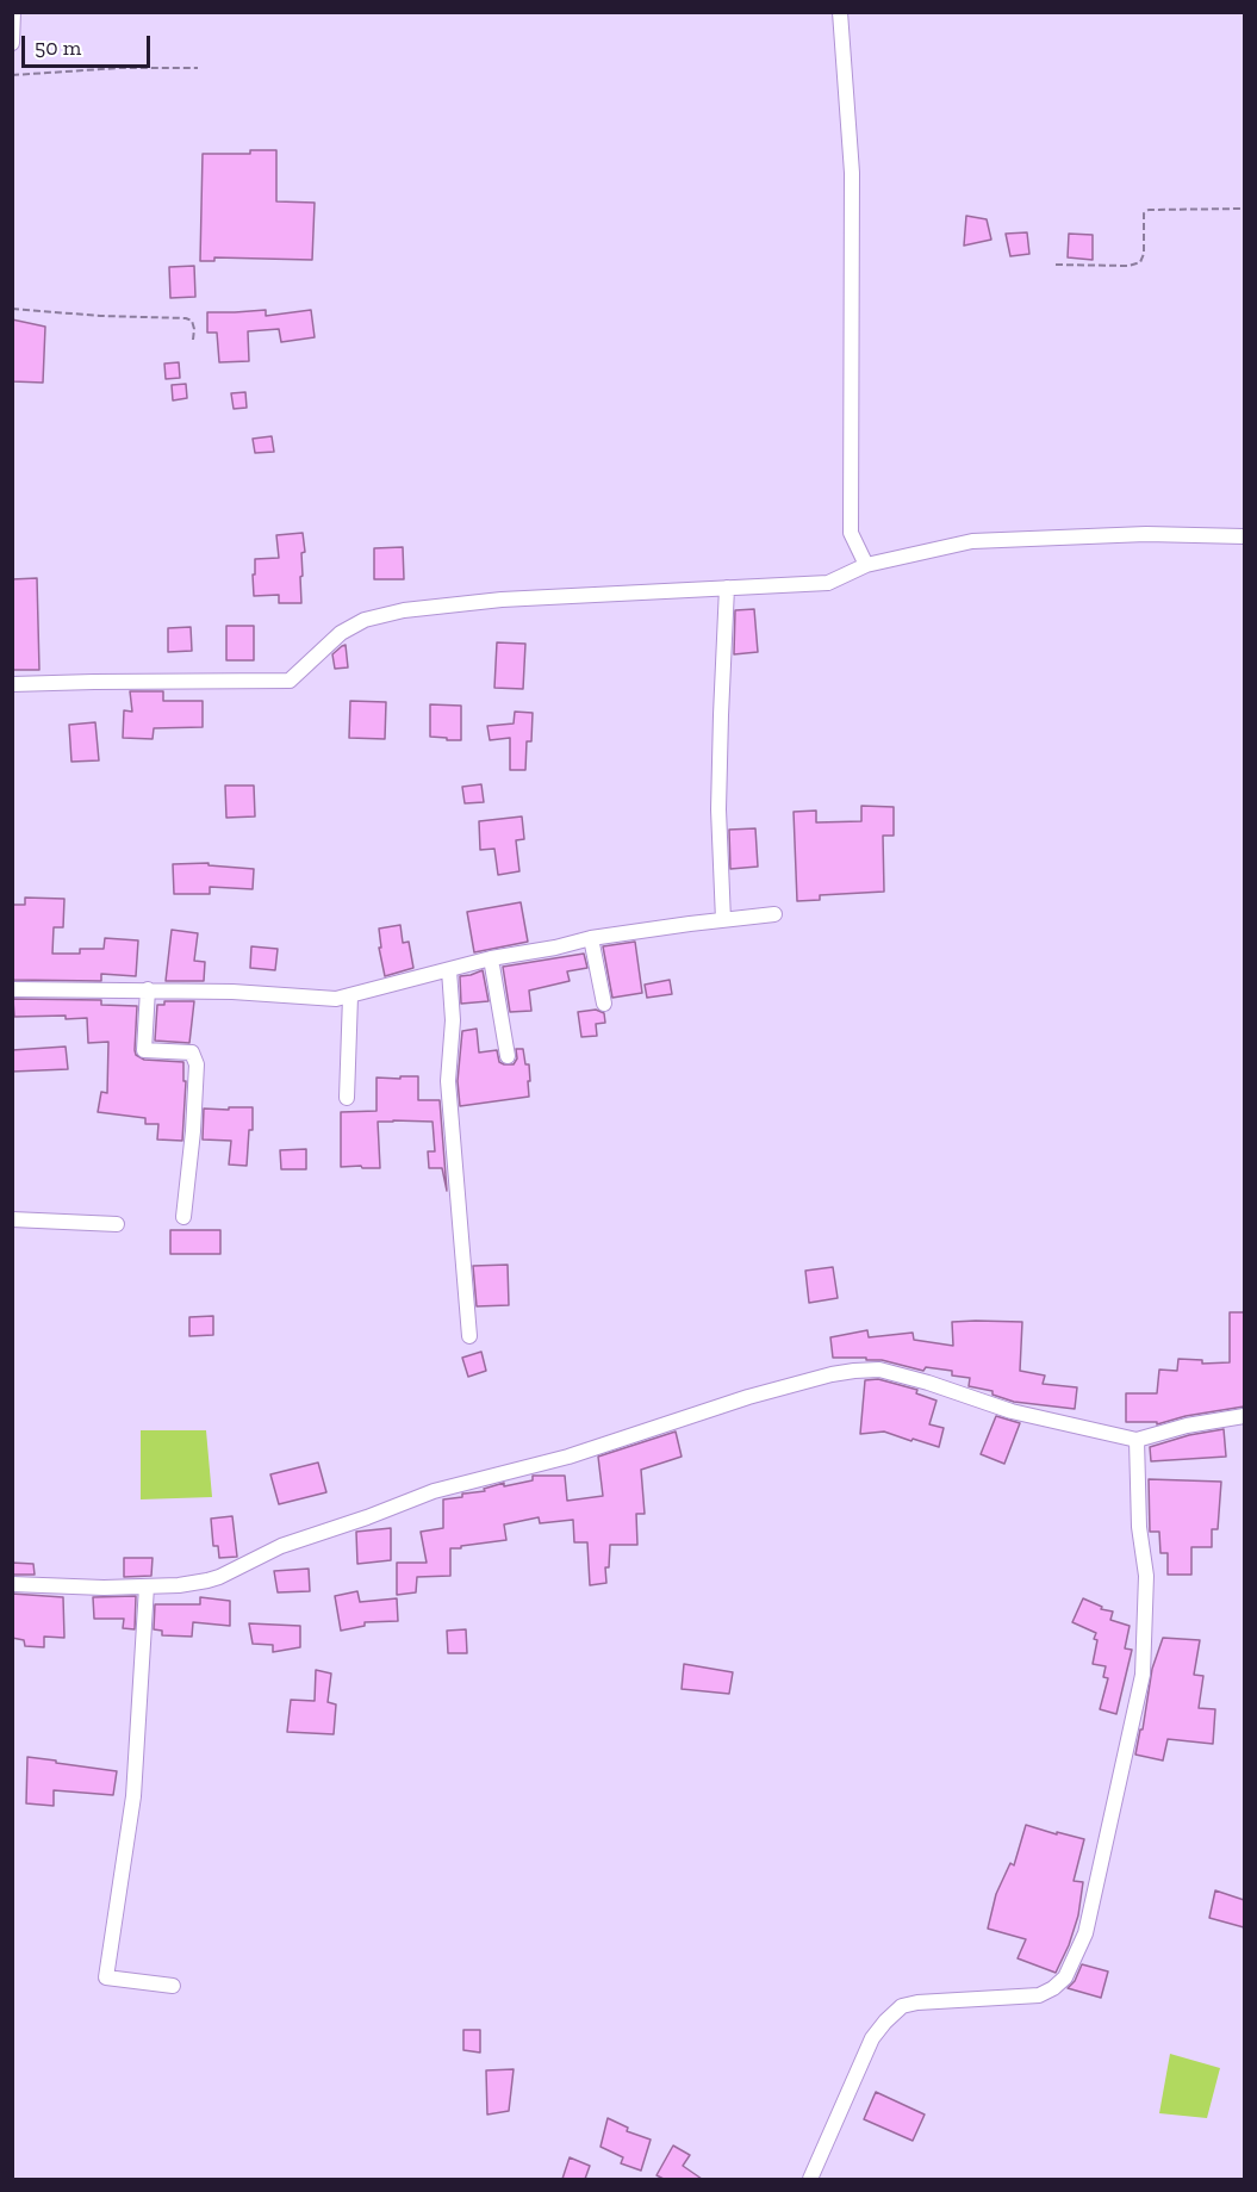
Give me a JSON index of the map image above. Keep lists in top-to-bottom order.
{
  "scale_bar": "50 m"
}
